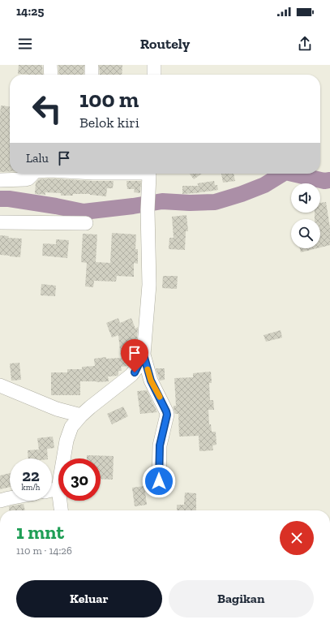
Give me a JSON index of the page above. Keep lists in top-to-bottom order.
{
  "page": {
    "status": "14:25",
    "header": "Routely",
    "turn": ["100 m", "Belok kiri"],
    "then": "Lalu",
    "speed": "22 km/h",
    "limit": "30",
    "heading": ["1 mnt", "110 m · 14:26"],
    "buttons": ["Keluar", "Bagikan"]
  }
}
